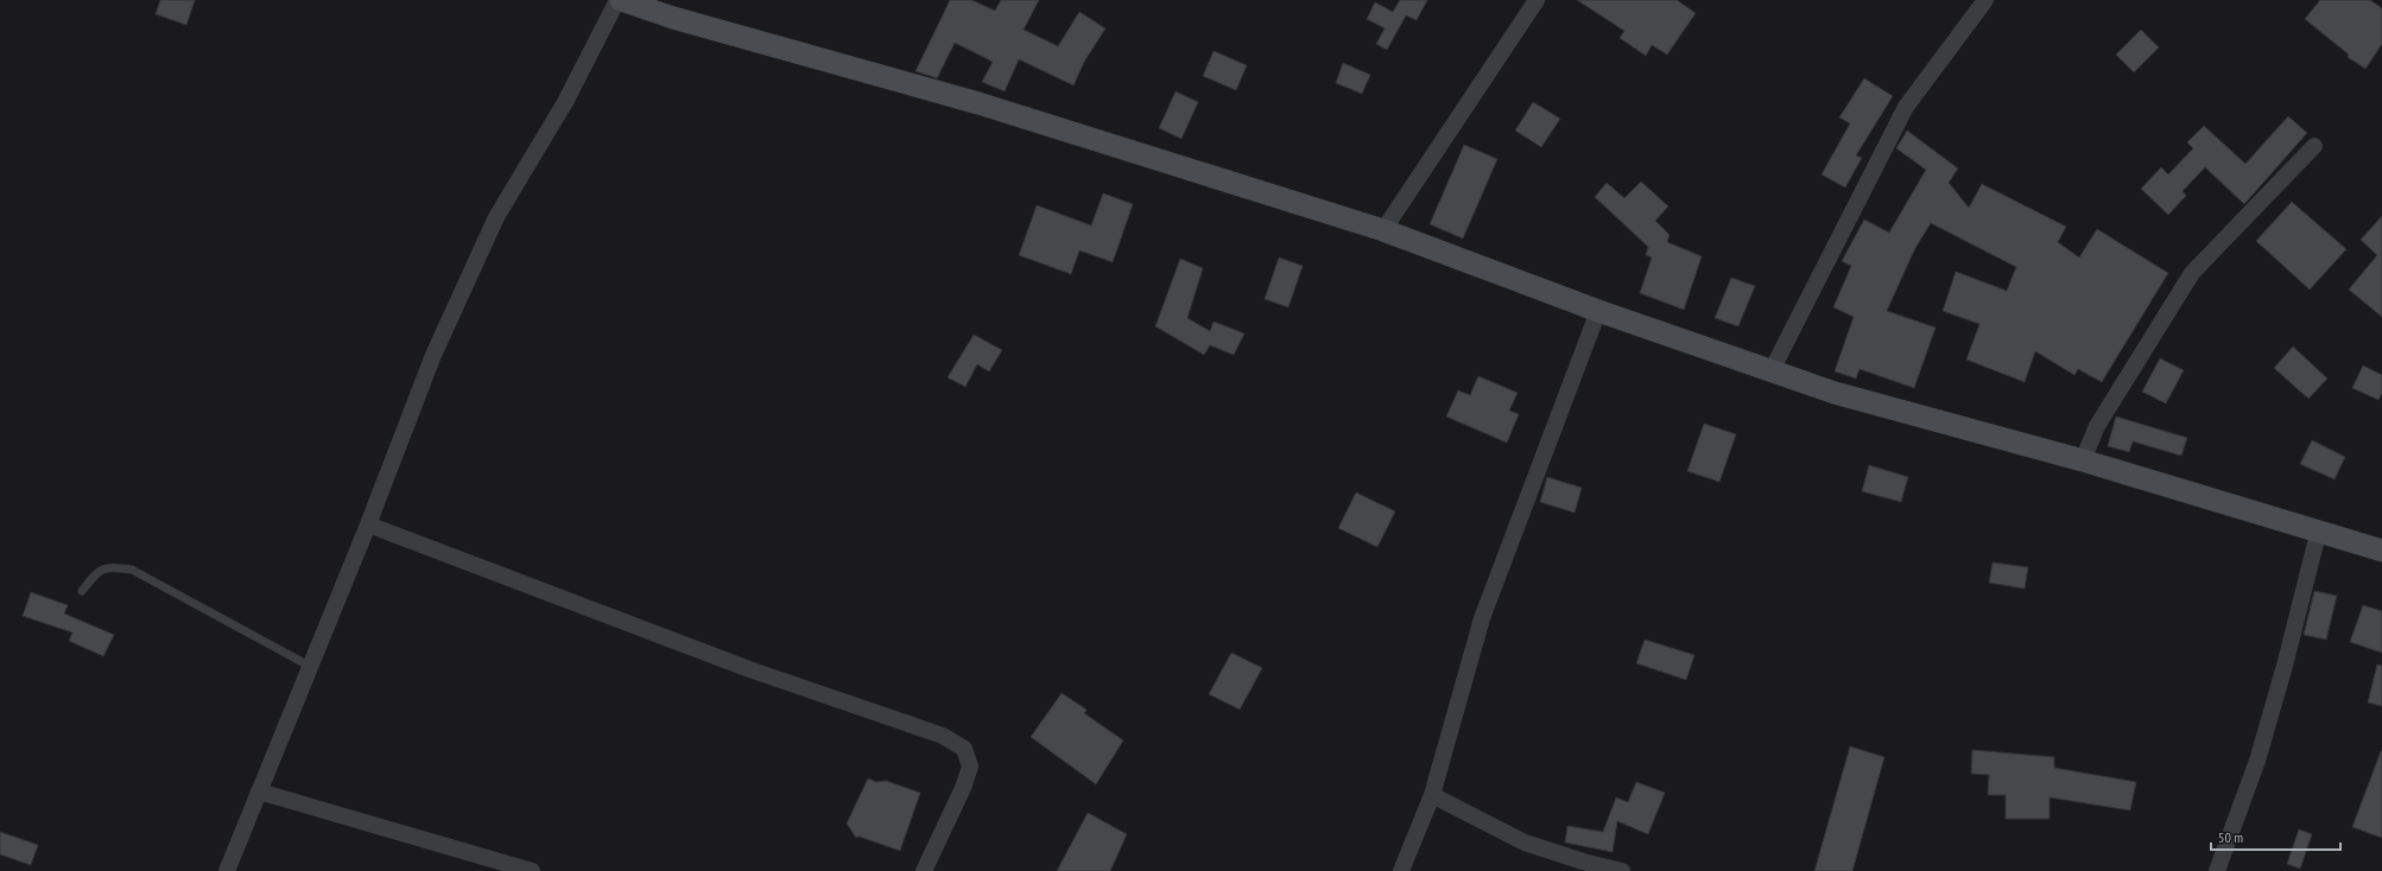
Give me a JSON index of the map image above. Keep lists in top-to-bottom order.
{
  "scale_bar": "50 m"
}
